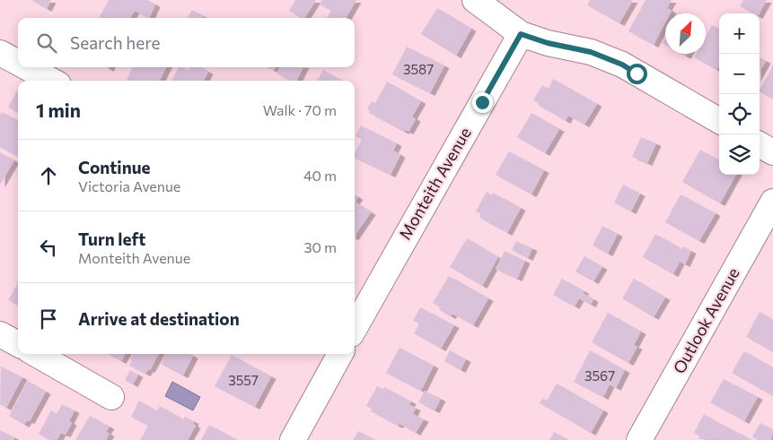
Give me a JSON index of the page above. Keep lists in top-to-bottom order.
{
  "streets": {
    "street": ["Monteith Avenue", "Outlook Avenue"]
  },
  "house_numbers": ["3587", "3567", "3557"],
  "north": "top right",
  "page": {
    "map_buttons": ["+", "−"],
    "search": "Search here",
    "heading": ["1 min", "Walk · 70 m"],
    "list": [
      ["Continue", "Victoria Avenue", "40 m"],
      ["Turn left", "Monteith Avenue", "30 m"],
      "Arrive at destination"
    ]
  }
}
